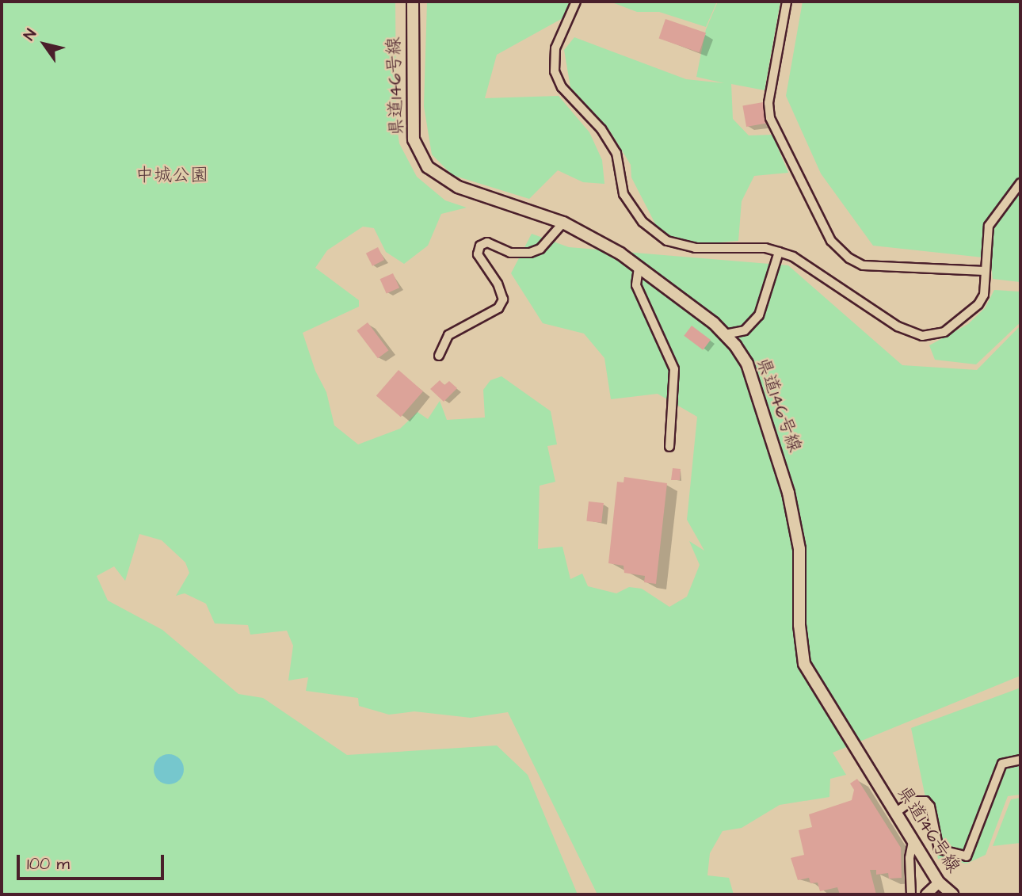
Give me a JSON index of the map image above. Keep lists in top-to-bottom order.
{
  "streets": {
    "main road": ["県道146号線"]
  },
  "parks": ["中城公園"],
  "scale_bar": "100 m",
  "north": "top left"
}
